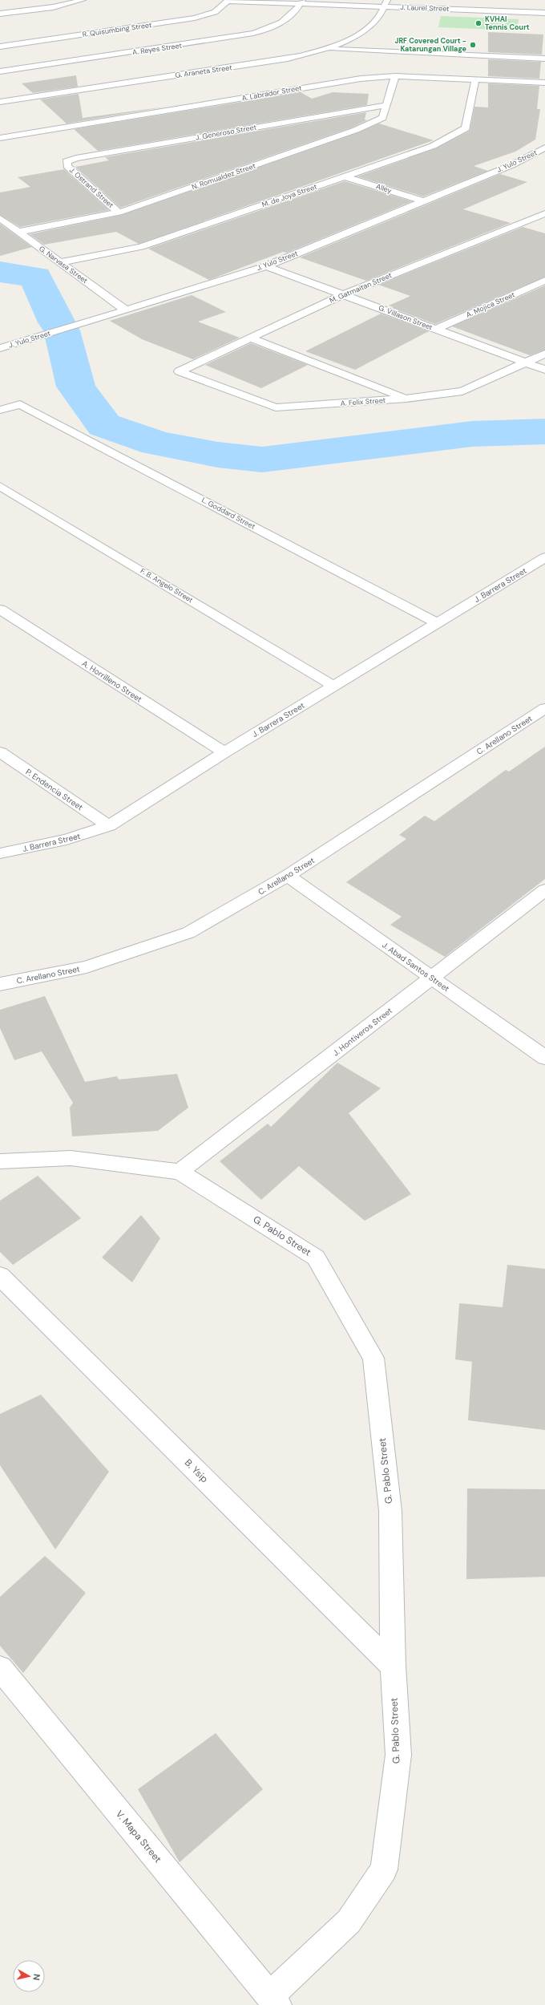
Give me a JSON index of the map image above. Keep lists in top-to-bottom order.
{
  "streets": {
    "street": [
      "J. Laurel Street",
      "R. Quisumbing Street",
      "A. Reyes Street",
      "G. Araneta Street",
      "A. Labrador Street",
      "J. Generoso Street",
      "J. Yulo Street",
      "N. Romualdez Street",
      "J. Ostrand Street",
      "Alley",
      "M. de Joya Street",
      "G. Narvasa Street",
      "M. Gatmaitan Street",
      "A. Mojica Street",
      "G. Villason Street",
      "A. Felix Street",
      "L. Goddard Street",
      "J. Barrera Street",
      "F. B. Angelo Street",
      "A. Horrilleno Street",
      "C. Arellano Street",
      "P. Endencia Street",
      "J. Abad Santos Street",
      "J. Hontiveros Street",
      "G. Pablo Street",
      "B. Ysip",
      "V. Mapa Street"
    ]
  },
  "crossings": [
    ["J. Laurel Street", "R. Quisumbing Street"],
    ["J. Laurel Street", "A. Reyes Street"],
    ["J. Laurel Street", "G. Araneta Street"],
    ["A. Labrador Street", "N. Romualdez Street"],
    ["A. Labrador Street", "M. de Joya Street"],
    ["J. Generoso Street", "N. Romualdez Street"],
    ["J. Generoso Street", "J. Ostrand Street"],
    ["J. Yulo Street", "Alley"],
    ["J. Yulo Street", "G. Narvasa Street"],
    ["J. Yulo Street", "G. Villason Street"],
    ["N. Romualdez Street", "J. Ostrand Street"],
    ["N. Romualdez Street", "G. Narvasa Street"],
    ["Alley", "M. de Joya Street"],
    ["M. de Joya Street", "G. Narvasa Street"],
    ["M. Gatmaitan Street", "G. Villason Street"],
    ["M. Gatmaitan Street", "A. Felix Street"],
    ["A. Mojica Street", "G. Villason Street"],
    ["G. Villason Street", "A. Felix Street"],
    ["L. Goddard Street", "J. Barrera Street"],
    ["J. Barrera Street", "F. B. Angelo Street"],
    ["J. Barrera Street", "A. Horrilleno Street"],
    ["J. Barrera Street", "P. Endencia Street"],
    ["C. Arellano Street", "J. Abad Santos Street"],
    ["J. Abad Santos Street", "J. Hontiveros Street"],
    ["J. Hontiveros Street", "G. Pablo Street"],
    ["G. Pablo Street", "B. Ysip"],
    ["G. Pablo Street", "V. Mapa Street"]
  ],
  "places": ["KVHAI Tennis Court", "JRF Covered Court - Katarungan Village"],
  "north": "right"
}
